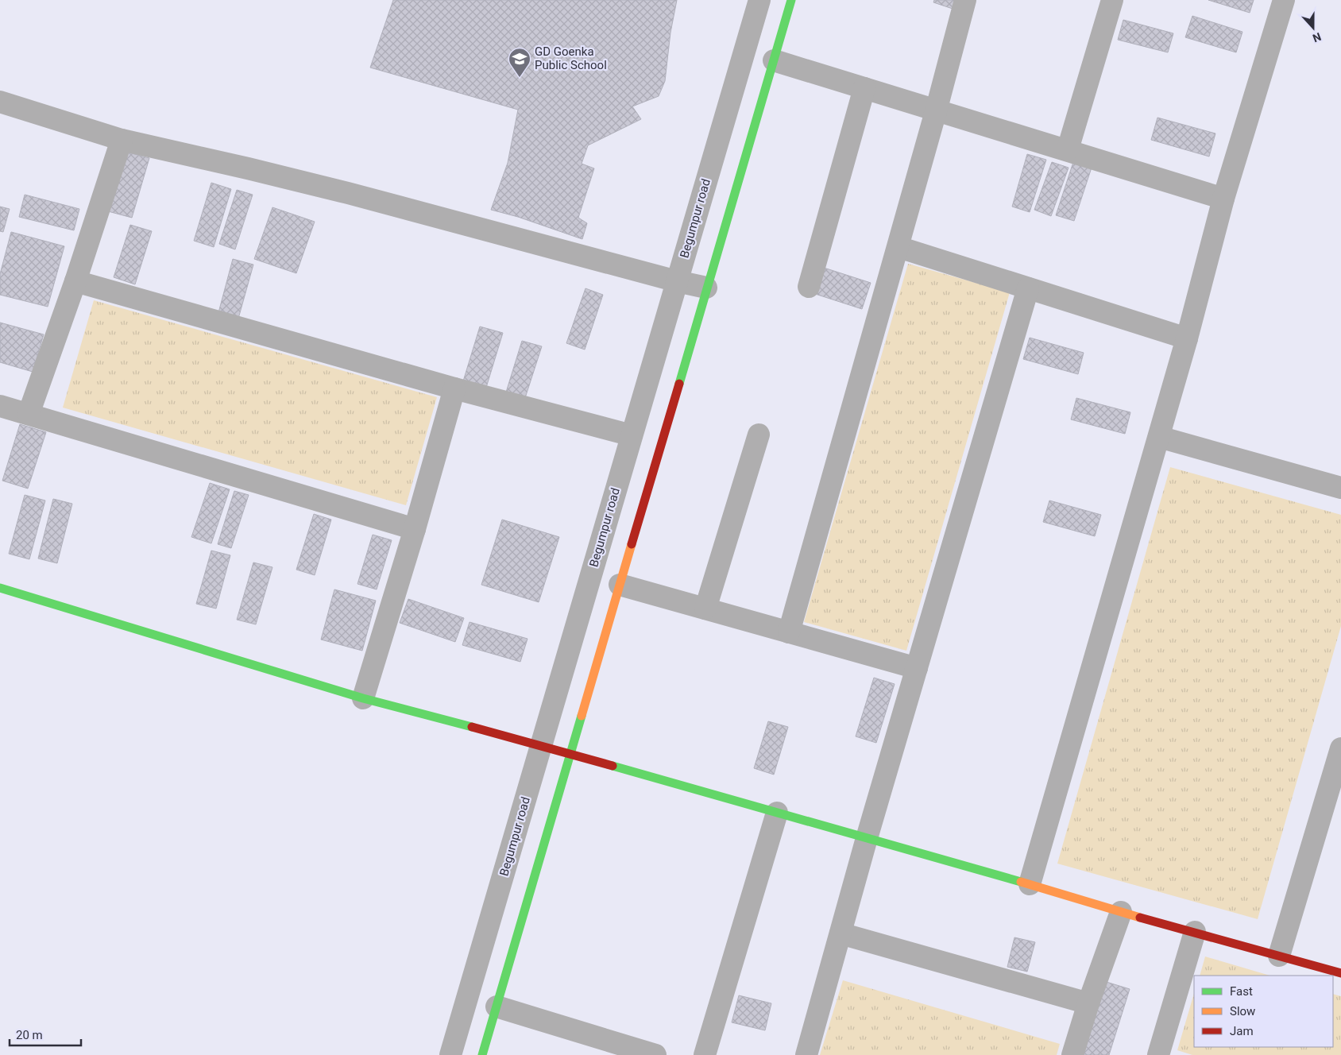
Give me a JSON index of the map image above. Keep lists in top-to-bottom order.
{
  "streets": {
    "street": ["Begumpur road"]
  },
  "places": {
    "school or university": ["GD Goenka Public School"]
  },
  "legend": ["Fast", "Slow", "Jam"],
  "scale_bar": "20 m",
  "north": "bottom"
}
